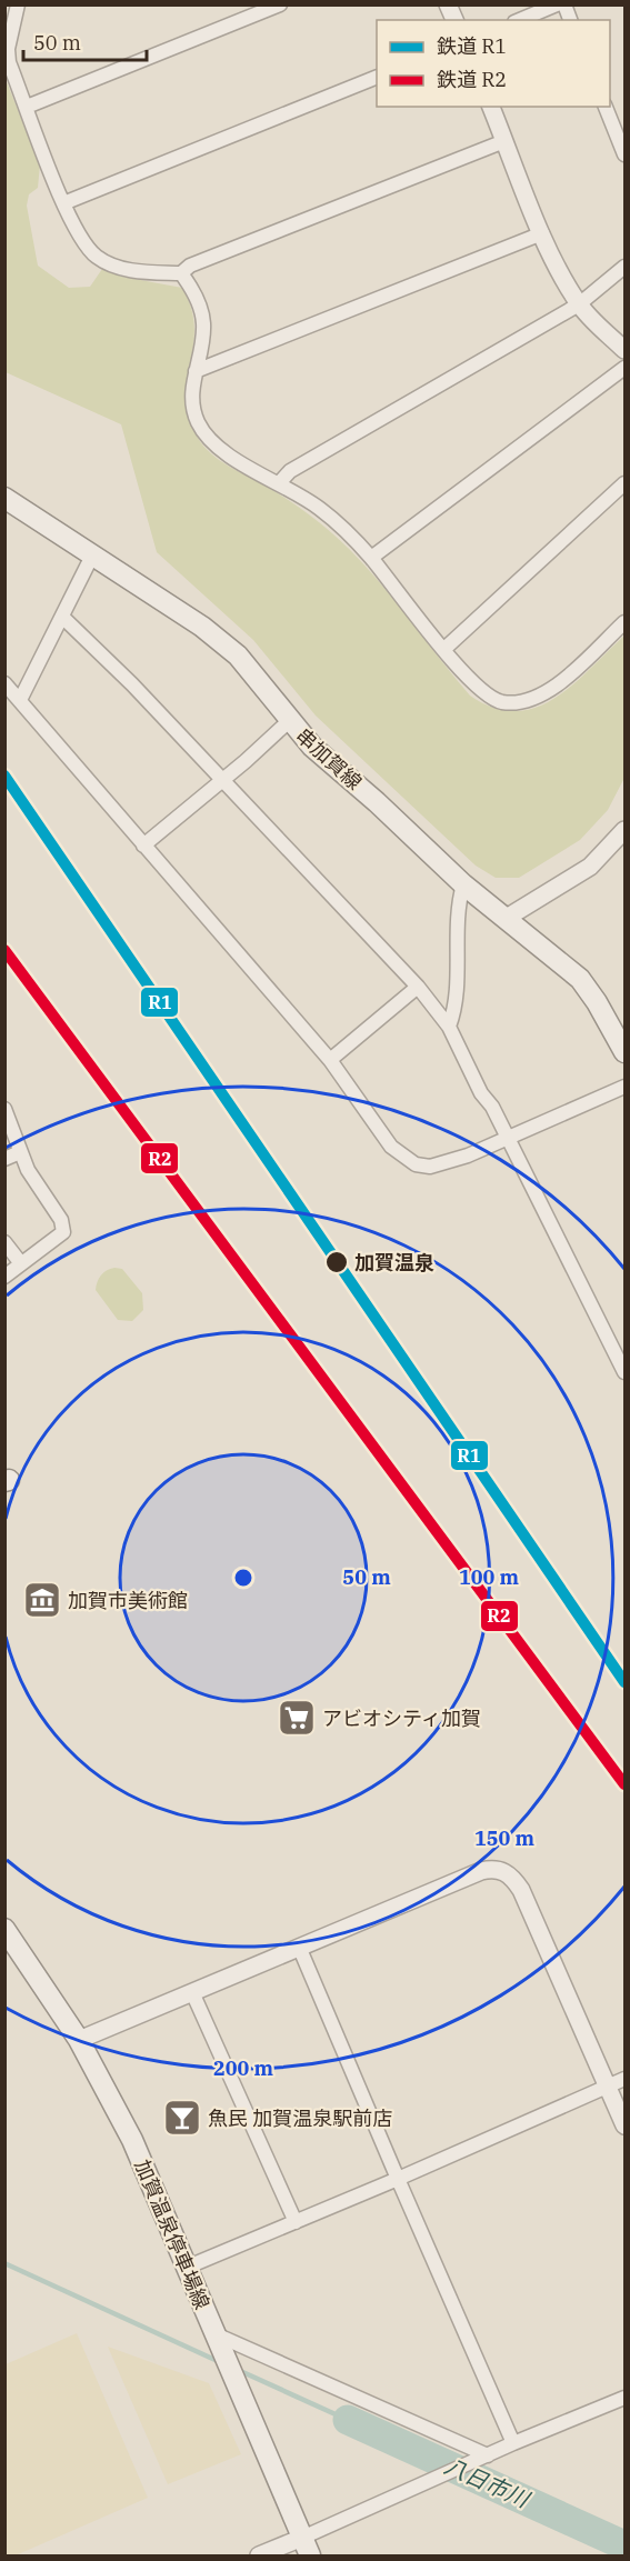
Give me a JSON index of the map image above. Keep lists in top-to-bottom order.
{
  "streets": {
    "main road": ["串加賀線", "加賀温泉停車場線"]
  },
  "water": ["八日市川"],
  "places": {
    "other": ["加賀温泉"],
    "museum": ["加賀市美術館"],
    "supermarket": ["アビオシティ加賀"],
    "bar": ["魚民 加賀温泉駅前店"]
  },
  "lines": ["rail line R1", "rail line R2"],
  "legend": ["鉄道 R1", "鉄道 R2"],
  "scale_bar": "50 m",
  "rings": [
    "50 m",
    "100 m",
    "150 m",
    "200 m"
  ]
}
